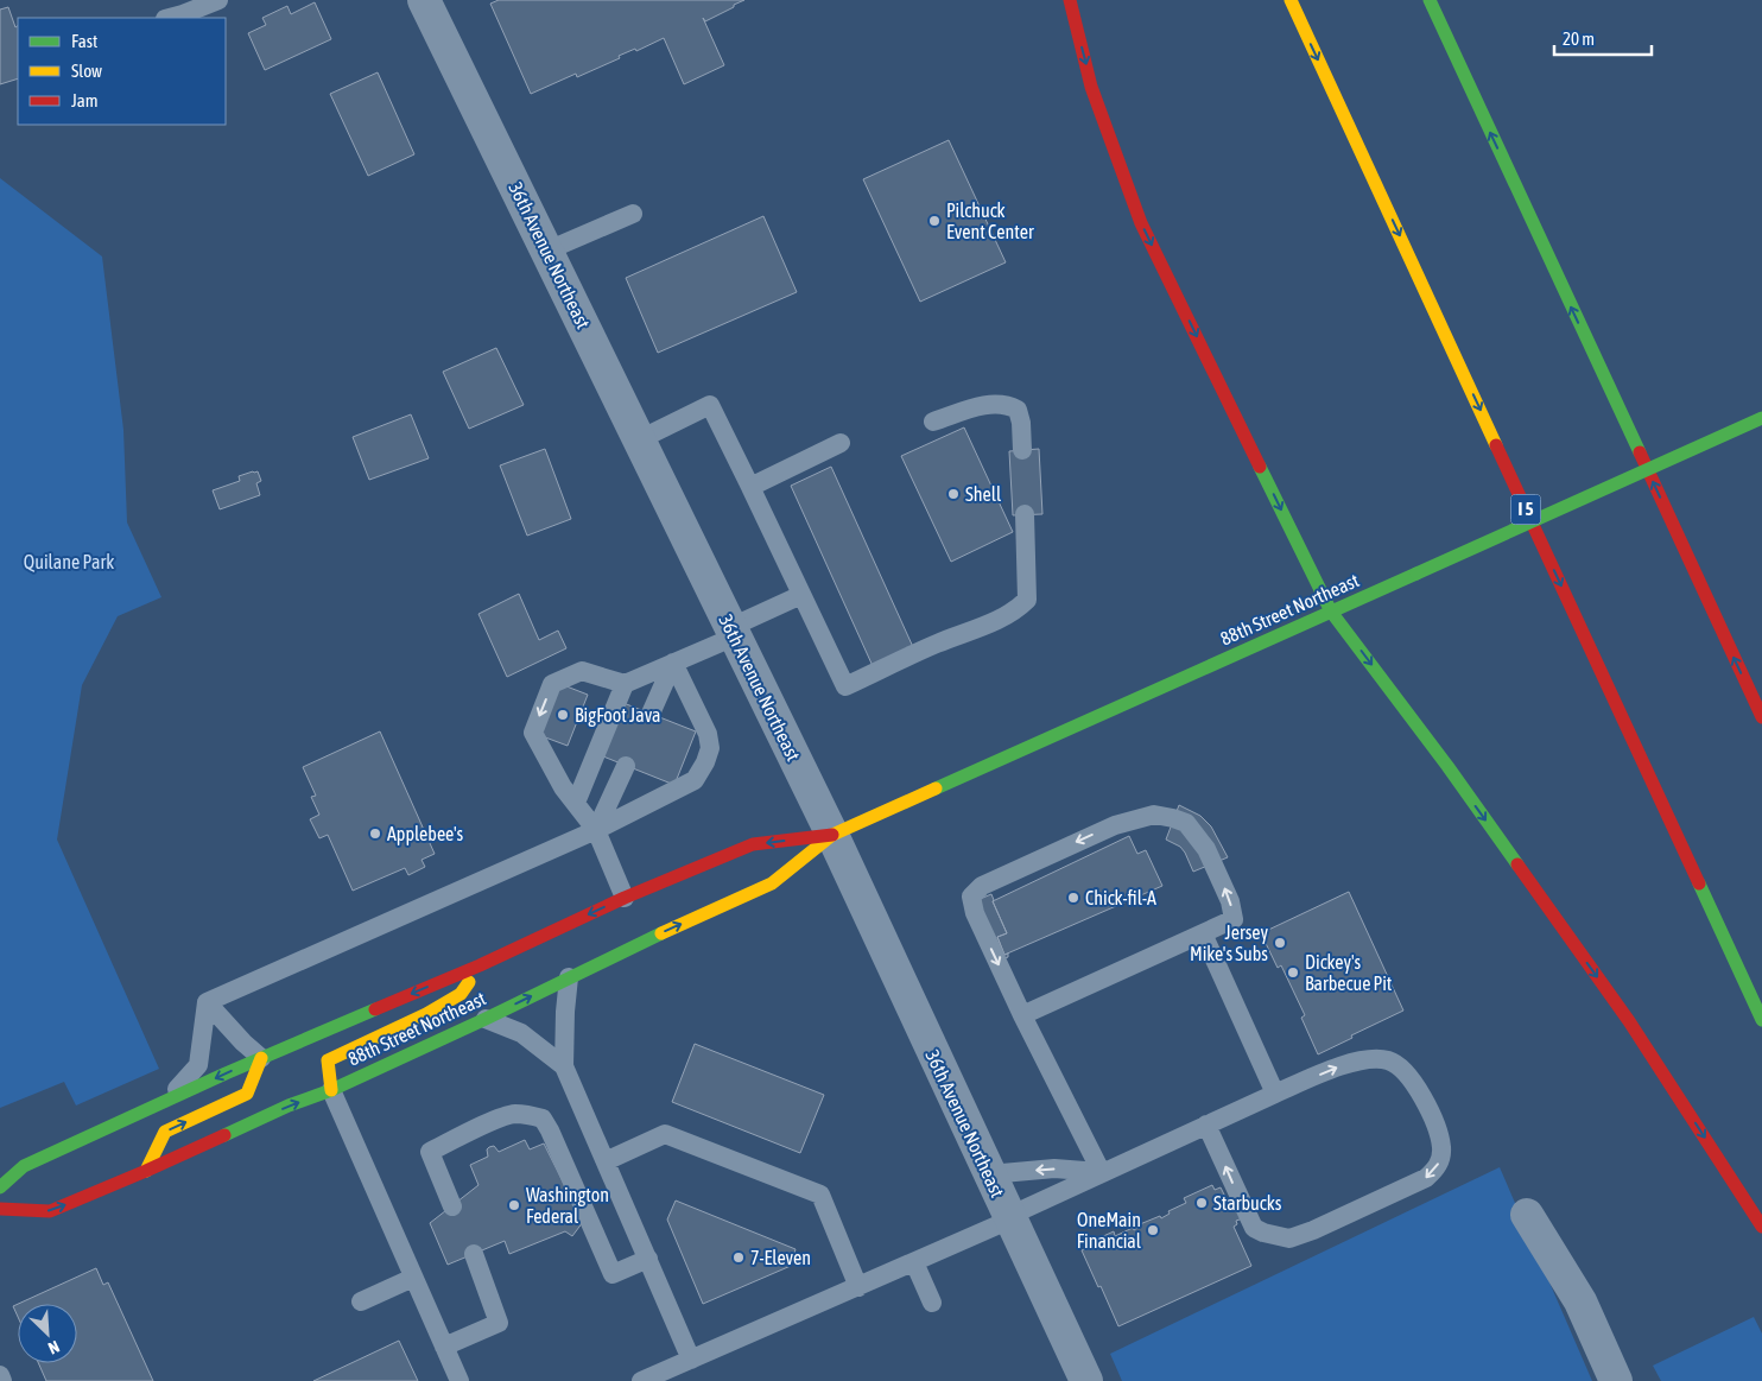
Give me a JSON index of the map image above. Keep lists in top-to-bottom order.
{
  "streets": {
    "main road": ["I 5", "88th Street Northeast"],
    "street": ["36th Avenue Northeast"]
  },
  "crossings": [
    ["36th Avenue Northeast", "88th Street Northeast"]
  ],
  "parks": ["Quilane Park"],
  "places": [
    "Pilchuck Event Center",
    "Shell",
    "BigFoot Java",
    "Applebee's",
    "Chick-fil-A",
    "Jersey Mike's Subs",
    "Dickey's Barbecue Pit",
    "Starbucks",
    "Washington Federal",
    "OneMain Financial",
    "7-Eleven"
  ],
  "legend": ["Fast", "Slow", "Jam"],
  "scale_bar": "20 m",
  "north": "bottom right"
}
